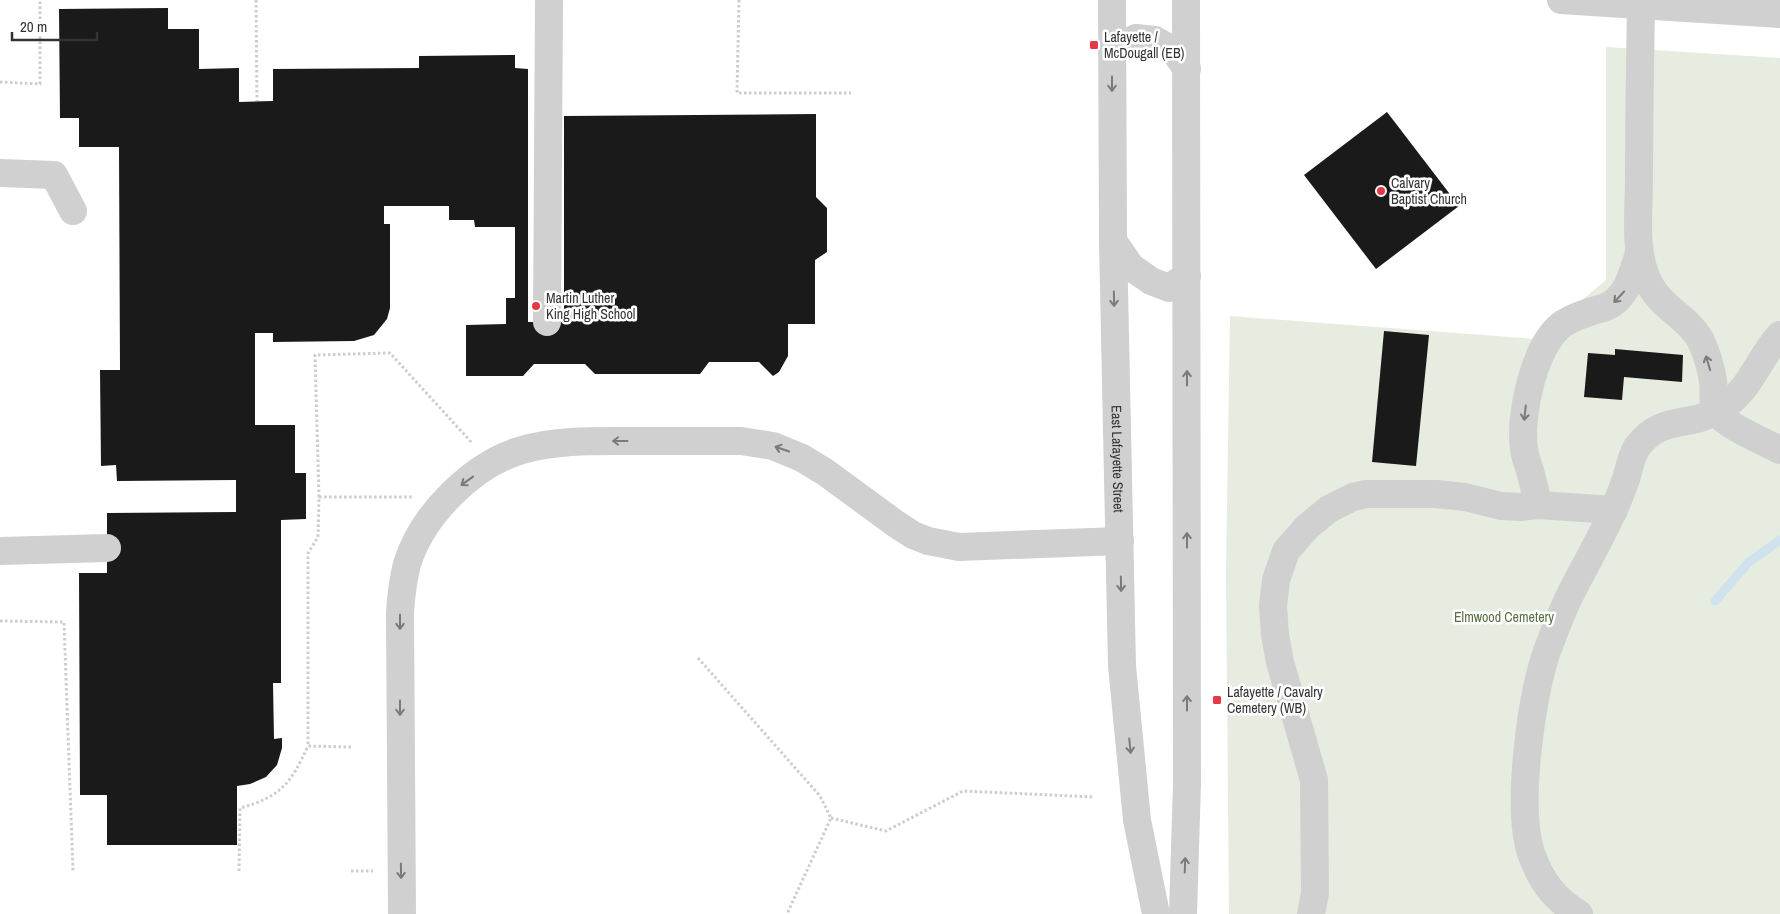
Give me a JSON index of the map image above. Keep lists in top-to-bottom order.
{
  "streets": {
    "street": ["East Lafayette Street"]
  },
  "parks": ["Elmwood Cemetery"],
  "places": {
    "transit": ["Lafayette / McDougall (EB)", "Lafayette / Cavalry Cemetery (WB)"],
    "other": ["Calvary Baptist Church", "Martin Luther King High School"]
  },
  "scale_bar": "20 m"
}
